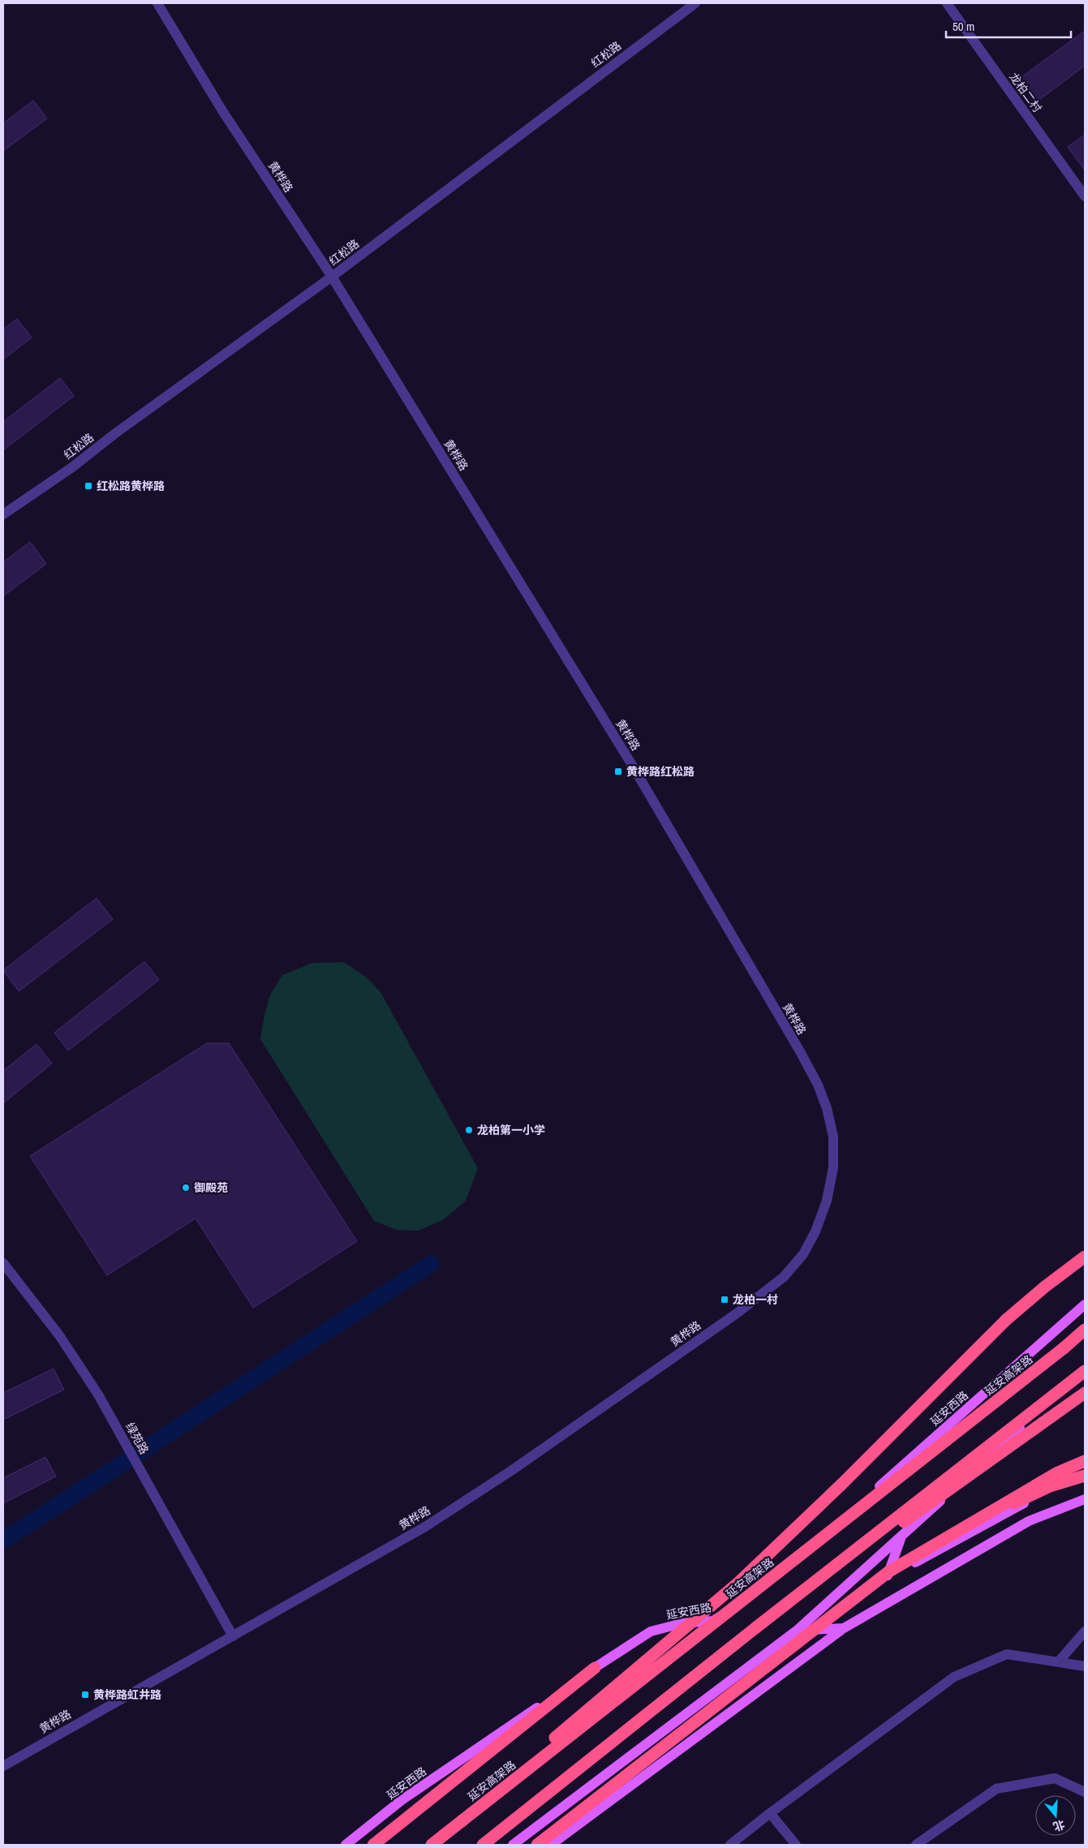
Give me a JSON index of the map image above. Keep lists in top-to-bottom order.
{
  "streets": {
    "highway": ["延安高架路"],
    "main road": ["延安西路"],
    "street": [
      "红松路",
      "龙柏二村",
      "黄桦路",
      "绿苑路"
    ]
  },
  "crossings": [
    ["红松路", "黄桦路"],
    ["黄桦路", "绿苑路"]
  ],
  "places": {
    "transit": [
      "红松路黄桦路",
      "黄桦路红松路",
      "龙柏一村",
      "黄桦路虹井路"
    ],
    "other": ["龙柏第一小学", "御殿苑"]
  },
  "scale_bar": "50 m",
  "north": "bottom"
}
